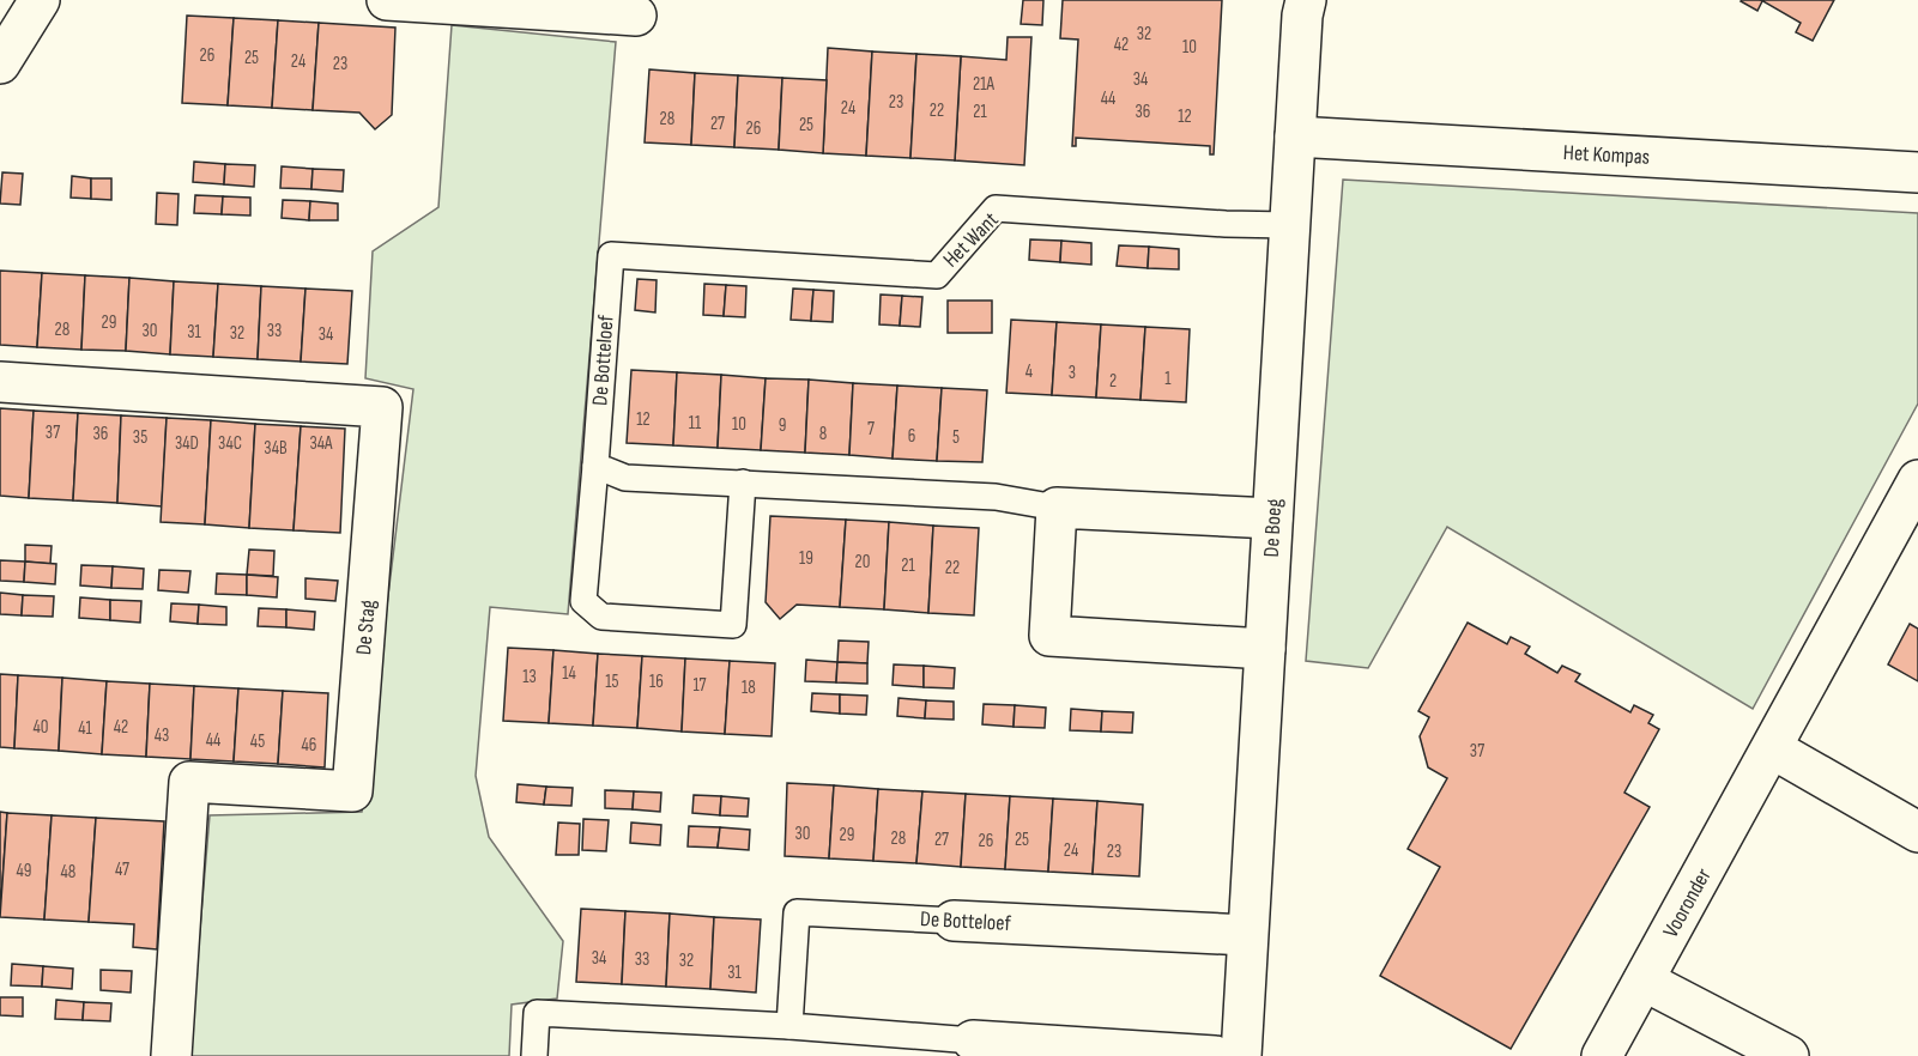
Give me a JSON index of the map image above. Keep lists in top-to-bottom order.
{
  "streets": {
    "street": [
      "Het Kompas",
      "De Botteloef",
      "De Boeg",
      "De Stag",
      "Vooronder"
    ],
    "lane": ["Het Want"]
  },
  "crossings": [
    ["Het Kompas", "De Boeg"],
    ["Het Want", "De Botteloef"],
    ["Het Want", "De Boeg"],
    ["De Botteloef", "De Boeg"]
  ],
  "house_numbers": [
    "32",
    "42",
    "10",
    "26",
    "25",
    "24",
    "23",
    "34",
    "21A",
    "44",
    "23",
    "24",
    "22",
    "21",
    "36",
    "12",
    "28",
    "27",
    "25",
    "26",
    "29",
    "28",
    "30",
    "33",
    "31",
    "32",
    "34",
    "4",
    "3",
    "1",
    "2",
    "12",
    "11",
    "10",
    "9",
    "7",
    "37",
    "36",
    "8",
    "6",
    "35",
    "5",
    "34D",
    "34C",
    "34A",
    "34B",
    "19",
    "20",
    "21",
    "22",
    "14",
    "13",
    "15",
    "16",
    "17",
    "18",
    "40",
    "42",
    "41",
    "43",
    "44",
    "45",
    "46",
    "37",
    "30",
    "29",
    "28",
    "27",
    "25",
    "26",
    "24",
    "23",
    "47",
    "49",
    "48",
    "34",
    "33",
    "32",
    "31"
  ]
}
